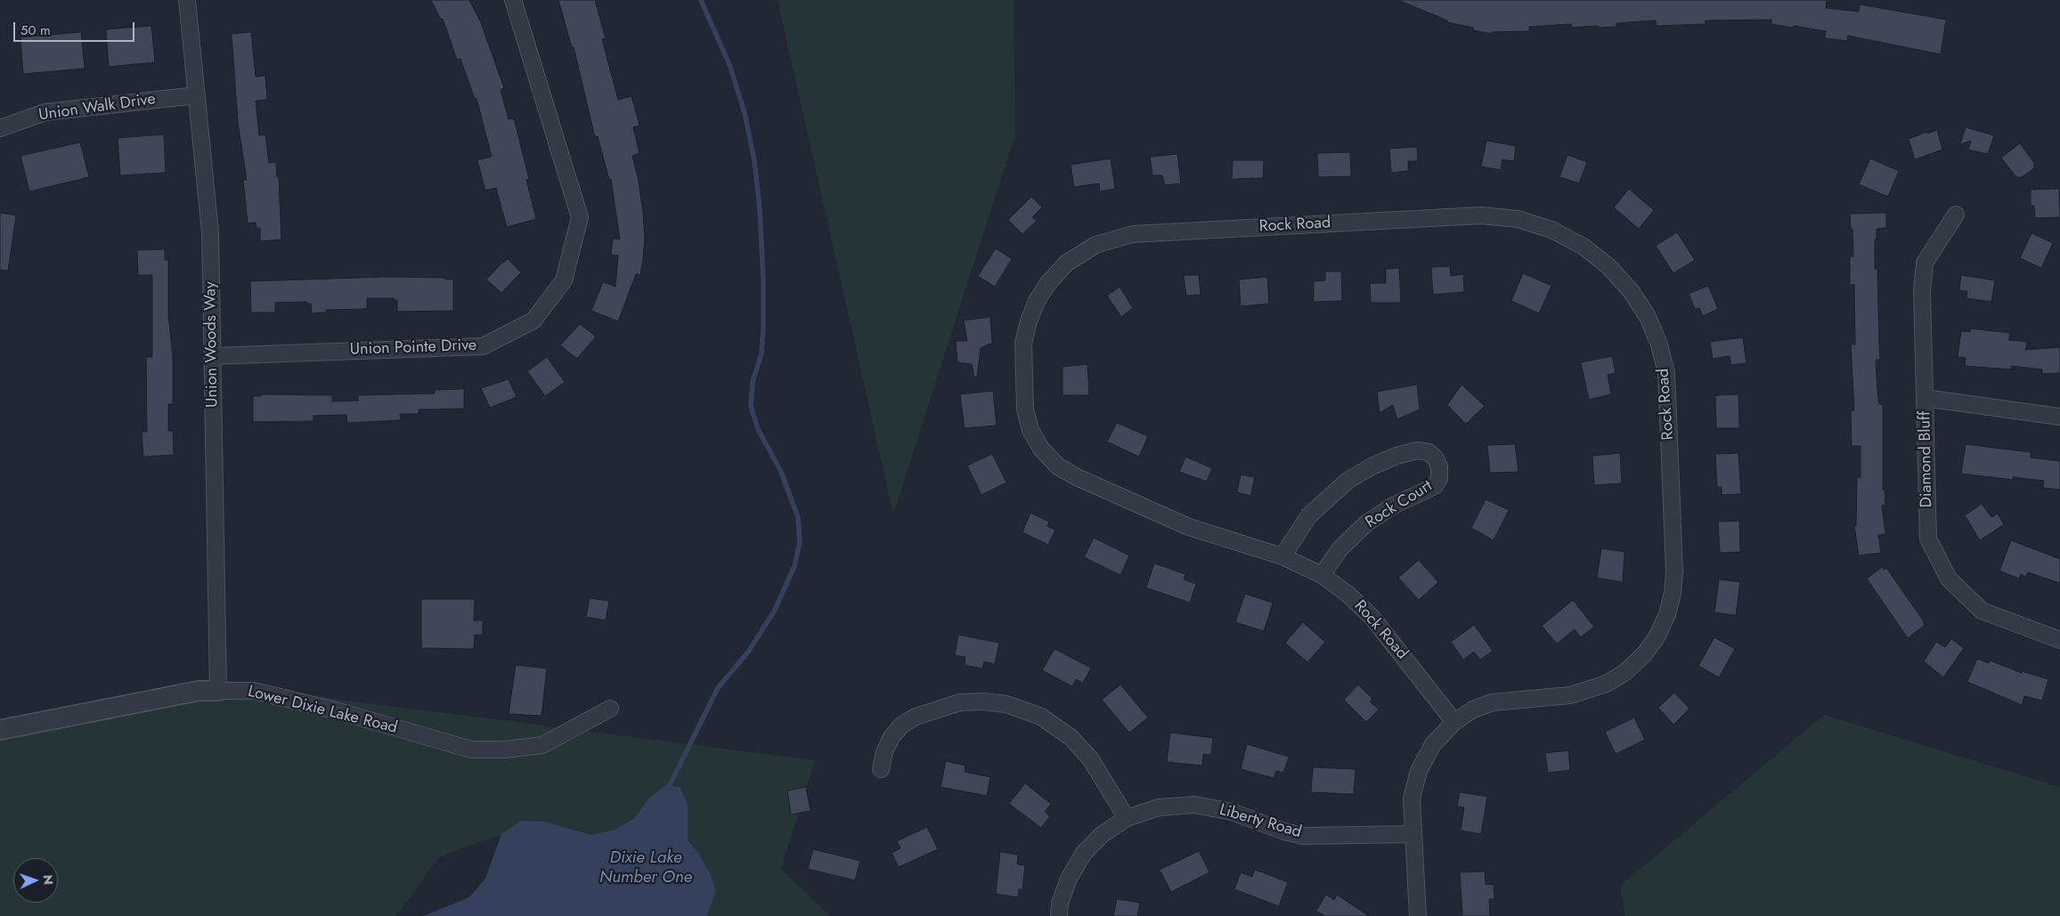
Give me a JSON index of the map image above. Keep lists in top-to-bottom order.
{
  "streets": {
    "street": [
      "Union Walk Drive",
      "Rock Road",
      "Union Woods Way",
      "Union Pointe Drive",
      "Diamond Bluff",
      "Rock Court",
      "Lower Dixie Lake Road",
      "Liberty Road"
    ]
  },
  "crossings": [
    ["Union Walk Drive", "Union Woods Way"],
    ["Rock Road", "Rock Court"],
    ["Rock Road", "Liberty Road"],
    ["Union Woods Way", "Union Pointe Drive"],
    ["Union Woods Way", "Lower Dixie Lake Road"]
  ],
  "water": ["Dixie Lake Number One"],
  "scale_bar": "50 m",
  "north": "right"
}
